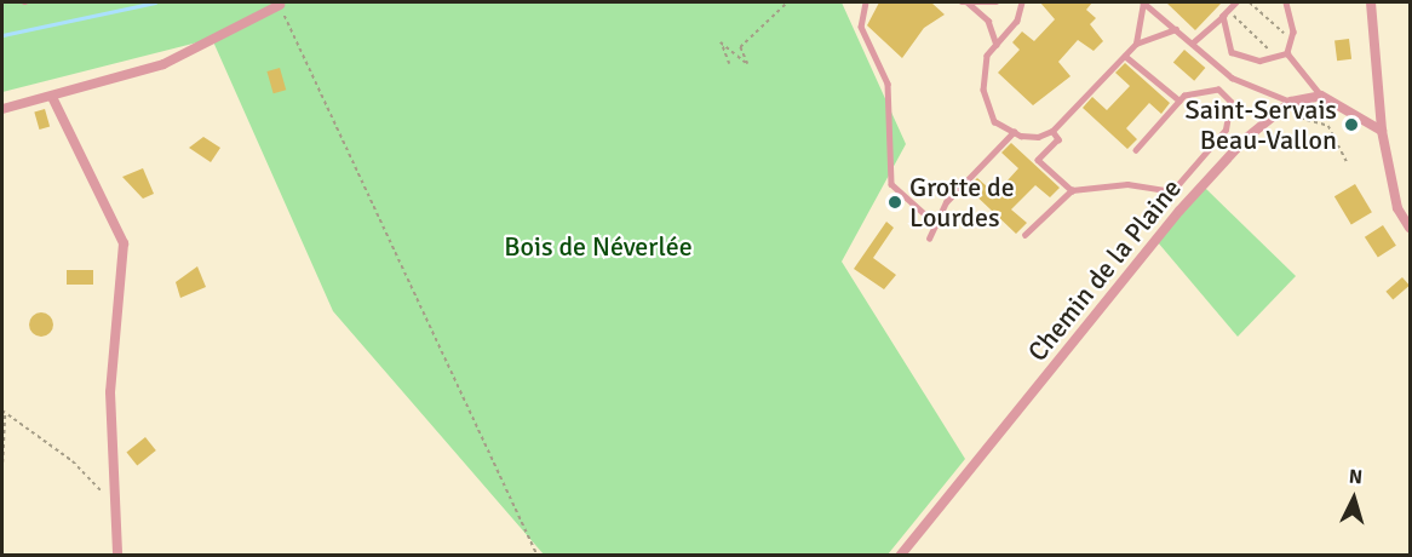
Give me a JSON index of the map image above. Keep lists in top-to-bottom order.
{
  "streets": {
    "street": ["Chemin de la Plaine"]
  },
  "parks": ["Bois de Néverlée"],
  "places": ["Saint-Servais Beau-Vallon", "Grotte de Lourdes"],
  "north": "top"
}
